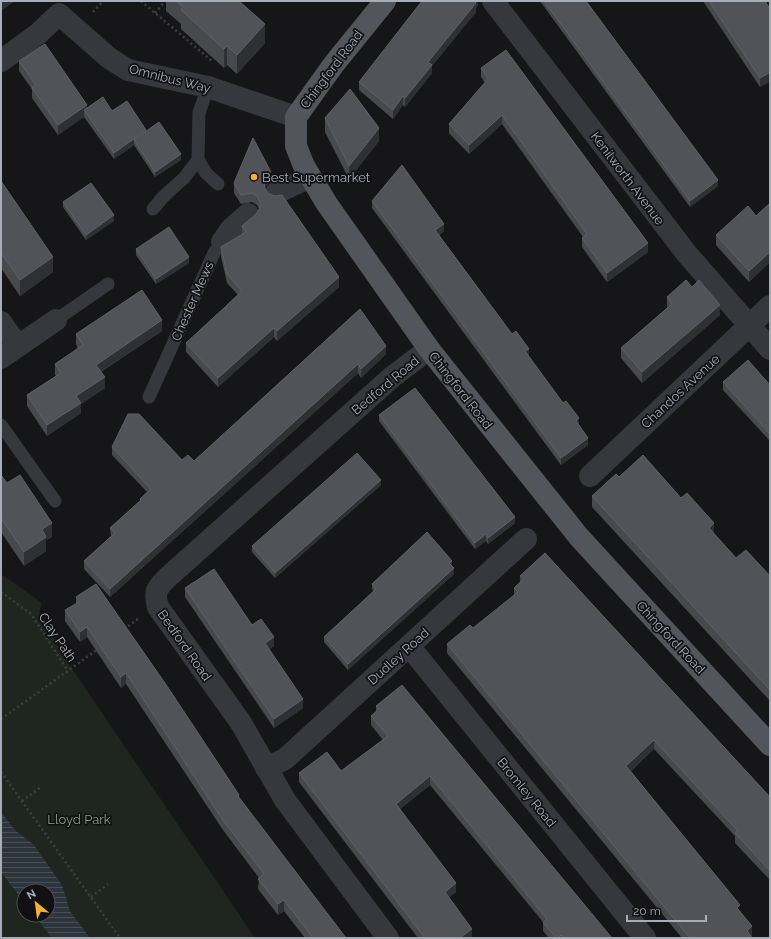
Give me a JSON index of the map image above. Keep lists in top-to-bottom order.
{
  "streets": {
    "main road": ["Chingford Road"],
    "street": [
      "Omnibus Way",
      "Kenilworth Avenue",
      "Chester Mews",
      "Bedford Road",
      "Chandos Avenue",
      "Dudley Road",
      "Bromley Road"
    ],
    "path": ["Clay Path"]
  },
  "crossings": [
    ["Chingford Road", "Omnibus Way"],
    ["Chingford Road", "Bedford Road"],
    ["Kenilworth Avenue", "Chandos Avenue"],
    ["Bedford Road", "Dudley Road"],
    ["Dudley Road", "Bromley Road"]
  ],
  "parks": ["Lloyd Park"],
  "places": ["Best Supermarket"],
  "scale_bar": "20 m",
  "north": "top left"
}
